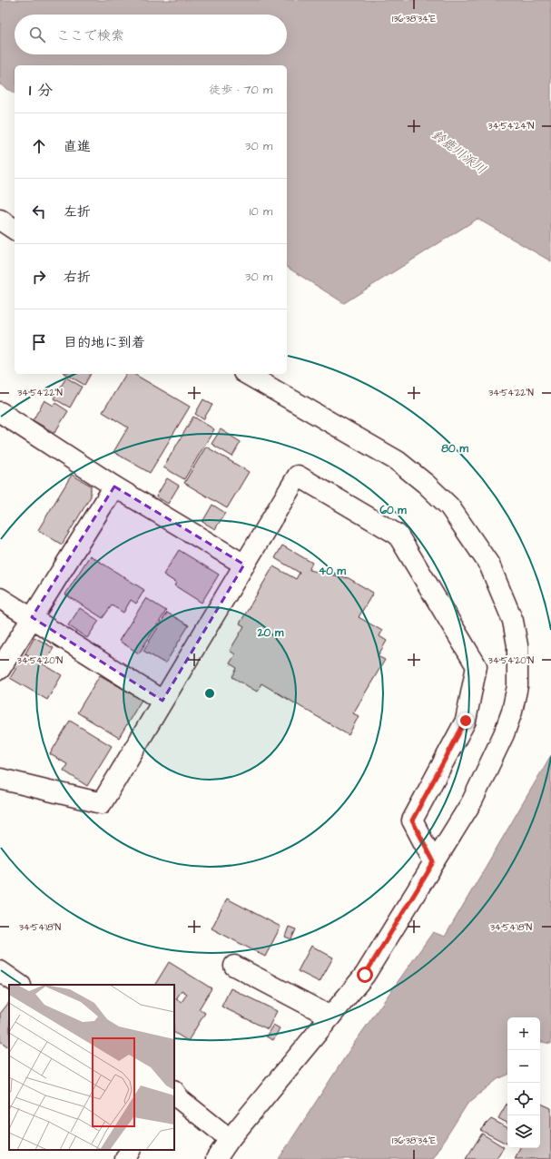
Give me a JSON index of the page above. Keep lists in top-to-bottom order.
{
  "water": ["鈴鹿川派川"],
  "page": {
    "search": "ここで検索",
    "heading": ["1 分", "徒歩 · 70 m"],
    "list": [
      ["直進", "30 m"],
      ["左折", "10 m"],
      ["右折", "30 m"],
      "目的地に到着"
    ],
    "map_buttons": ["+", "−"]
  },
  "coordinates": [
    "136°38'34\"E",
    "34°54'24\"N",
    "34°54'22\"N",
    "34°54'20\"N",
    "34°54'18\"N"
  ],
  "rings": [
    "80 m",
    "60 m",
    "40 m",
    "20 m"
  ]
}
